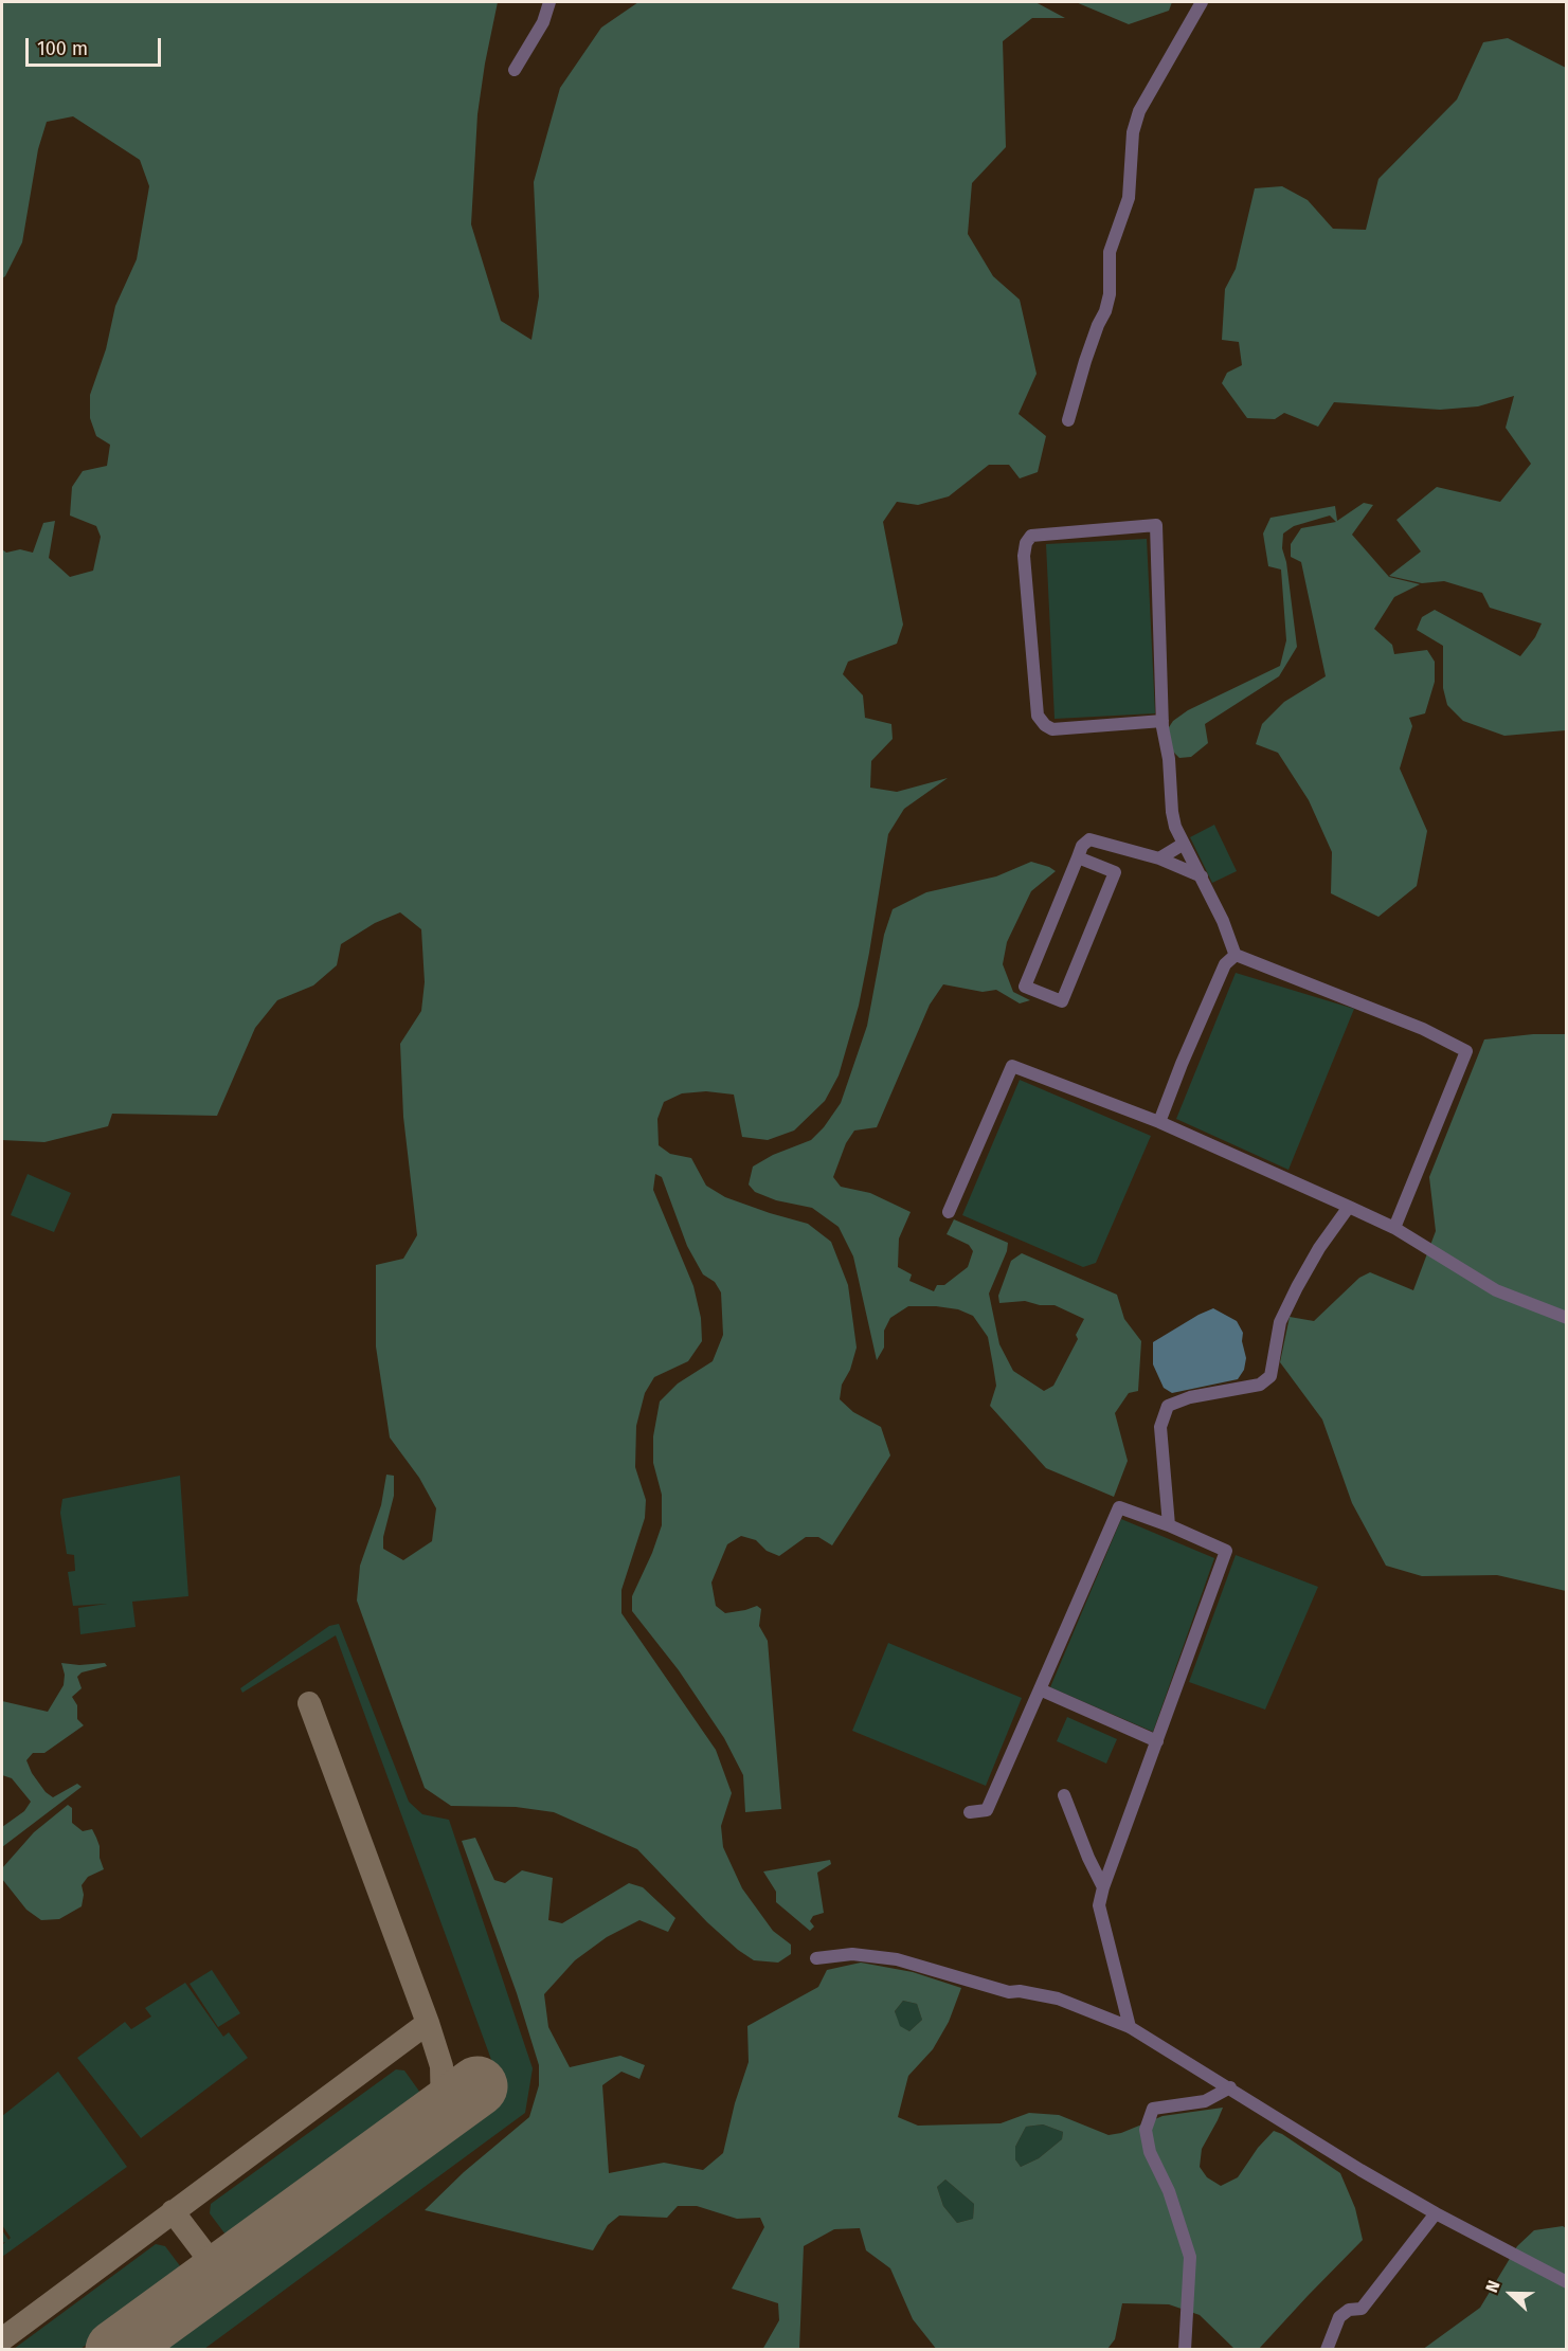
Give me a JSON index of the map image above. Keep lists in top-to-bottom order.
{
  "scale_bar": "100 m",
  "north": "left"
}
